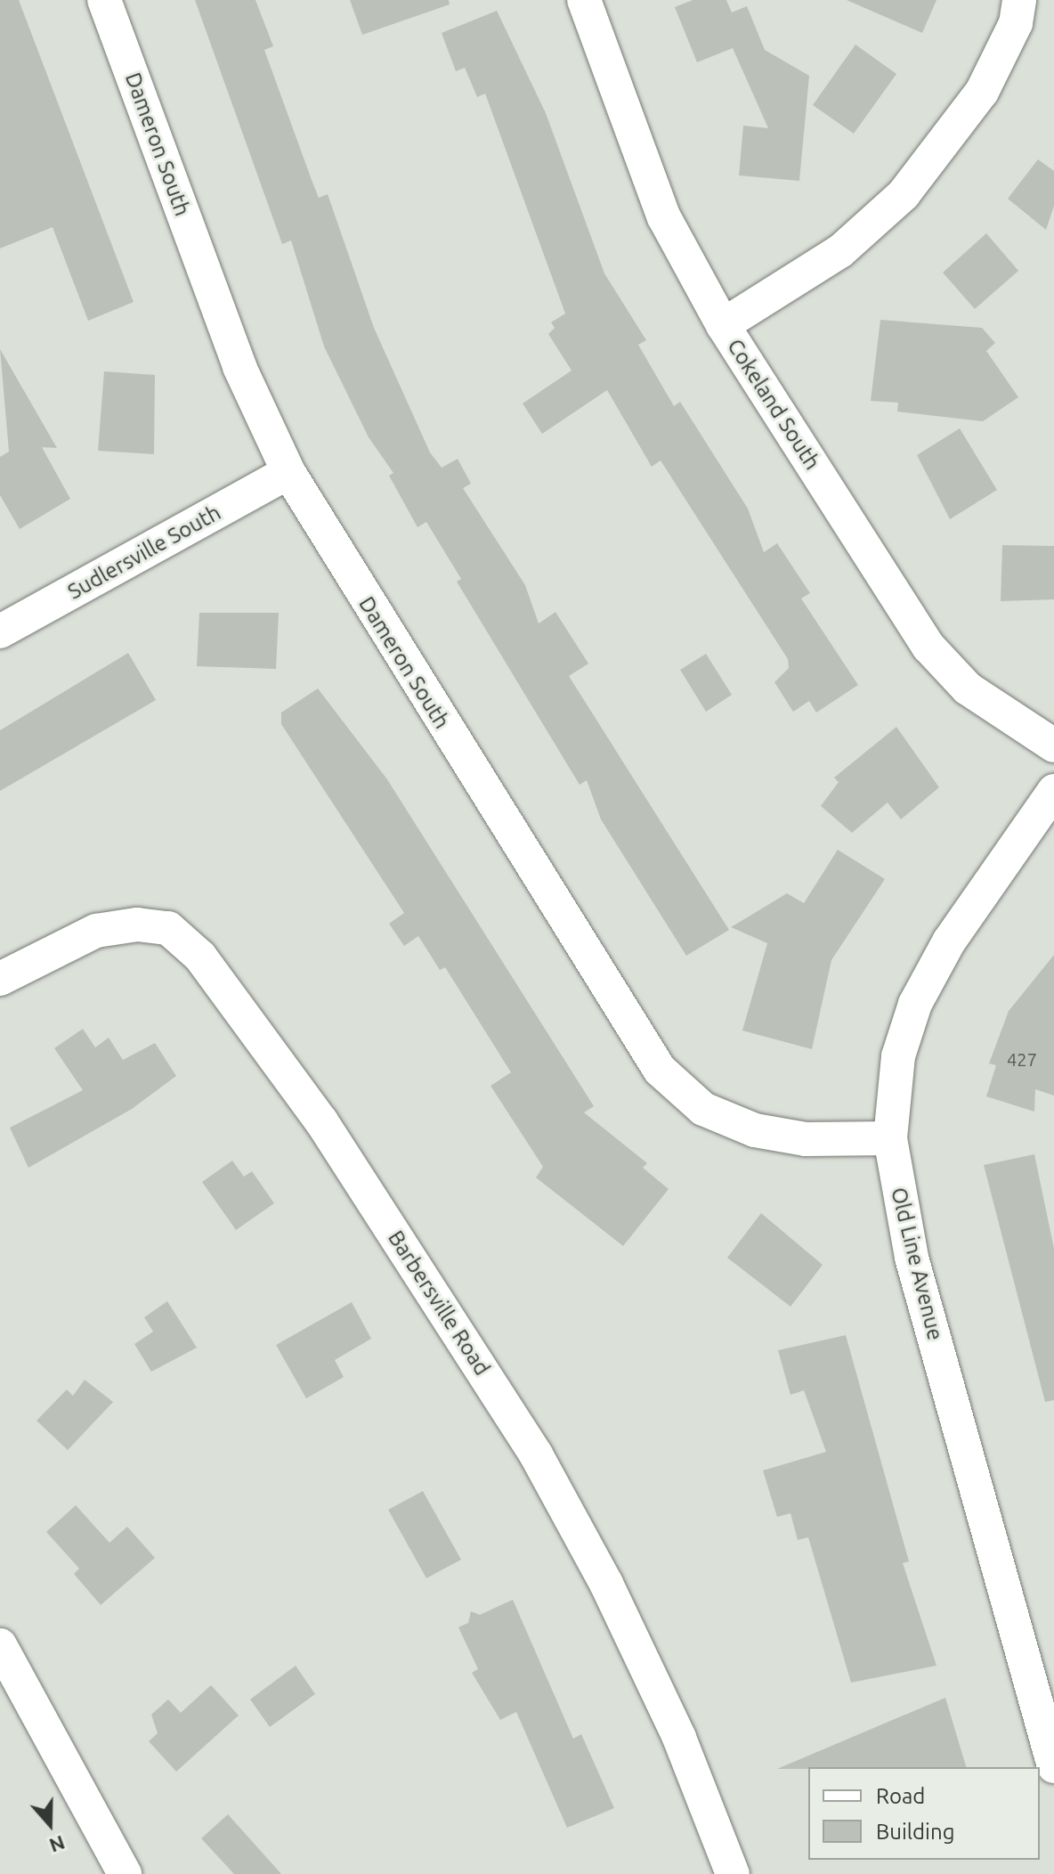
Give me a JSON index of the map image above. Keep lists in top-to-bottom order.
{
  "streets": {
    "street": [
      "Dameron South",
      "Cokeland South",
      "Sudlersville South",
      "Old Line Avenue",
      "Barbersville Road"
    ]
  },
  "crossings": [
    ["Dameron South", "Sudlersville South"],
    ["Dameron South", "Old Line Avenue"]
  ],
  "house_numbers": ["427"],
  "legend": ["Road", "Building"],
  "north": "bottom"
}
